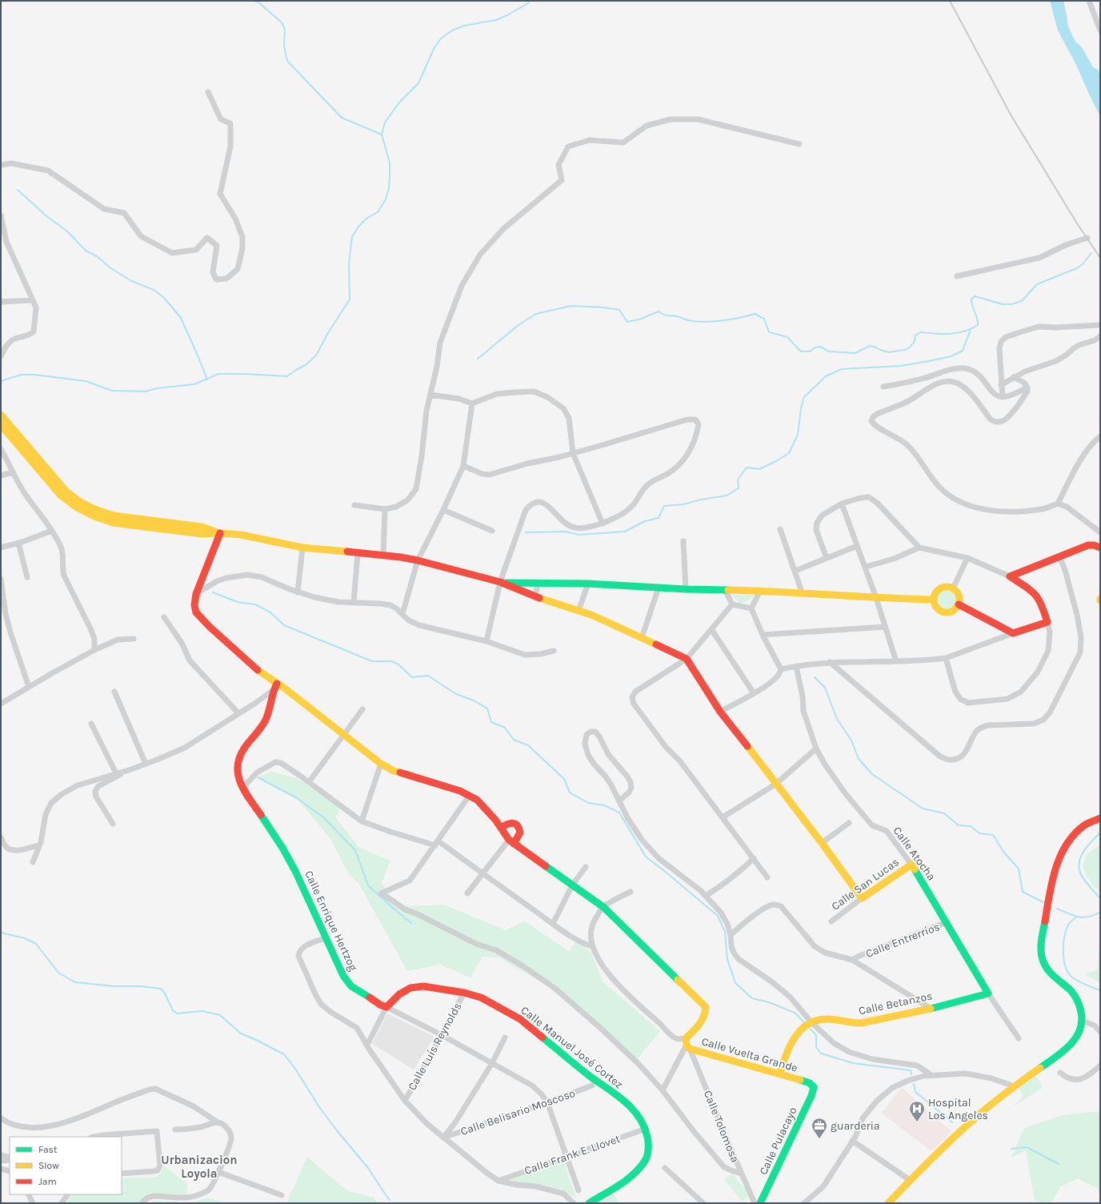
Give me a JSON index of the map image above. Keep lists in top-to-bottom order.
{
  "streets": {
    "street": [
      "Calle Atocha",
      "Calle San Lucas",
      "Calle Enrique Hertzog",
      "Calle Entrerríos",
      "Calle Betanzos",
      "Calle Luís Reynolds",
      "Calle Manuel José Cortez",
      "Calle Vuelta Grande",
      "Calle Belisario Moscoso",
      "Calle Tolomosa",
      "Calle Pulacayo",
      "Calle Frank E. Llovet"
    ]
  },
  "crossings": [
    ["Calle Atocha", "Calle San Lucas"],
    ["Calle Atocha", "Calle Entrerríos"],
    ["Calle Atocha", "Calle Betanzos"],
    ["Calle Enrique Hertzog", "Calle Luís Reynolds"],
    ["Calle Enrique Hertzog", "Calle Manuel José Cortez"],
    ["Calle Enrique Hertzog", "Calle Belisario Moscoso"],
    ["Calle Enrique Hertzog", "Calle Frank E. Llovet"],
    ["Calle Betanzos", "Calle Vuelta Grande"],
    ["Calle Luís Reynolds", "Calle Manuel José Cortez"],
    ["Calle Manuel José Cortez", "Calle Frank E. Llovet"],
    ["Calle Vuelta Grande", "Calle Tolomosa"],
    ["Calle Vuelta Grande", "Calle Pulacayo"]
  ],
  "districts": ["Urbanizacion Loyola"],
  "places": {
    "hospital": ["Hospital Los Angeles"],
    "office": ["guarderia"]
  },
  "legend": ["Fast", "Slow", "Jam"]
}
